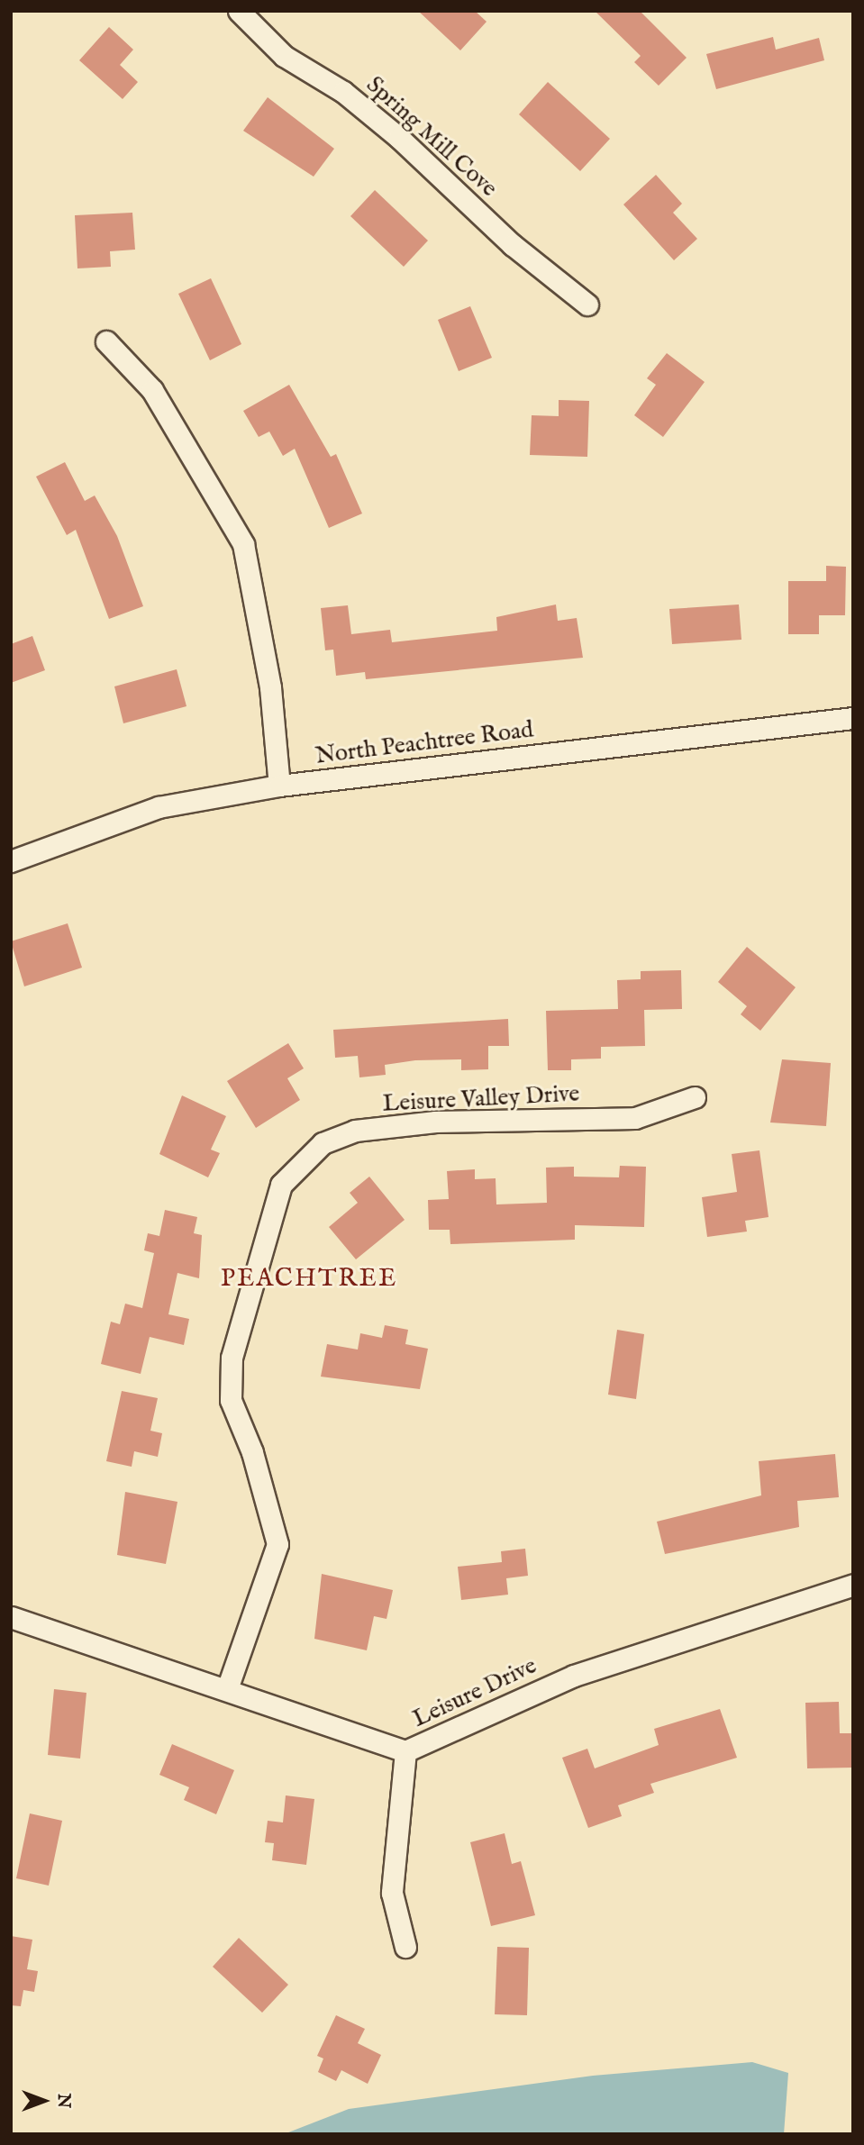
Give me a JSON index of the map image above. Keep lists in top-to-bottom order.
{
  "streets": {
    "street": [
      "Spring Mill Cove",
      "North Peachtree Road",
      "Leisure Valley Drive",
      "Leisure Drive"
    ]
  },
  "crossings": [
    ["Leisure Valley Drive", "Leisure Drive"]
  ],
  "districts": ["PEACHTREE"],
  "north": "right"
}
